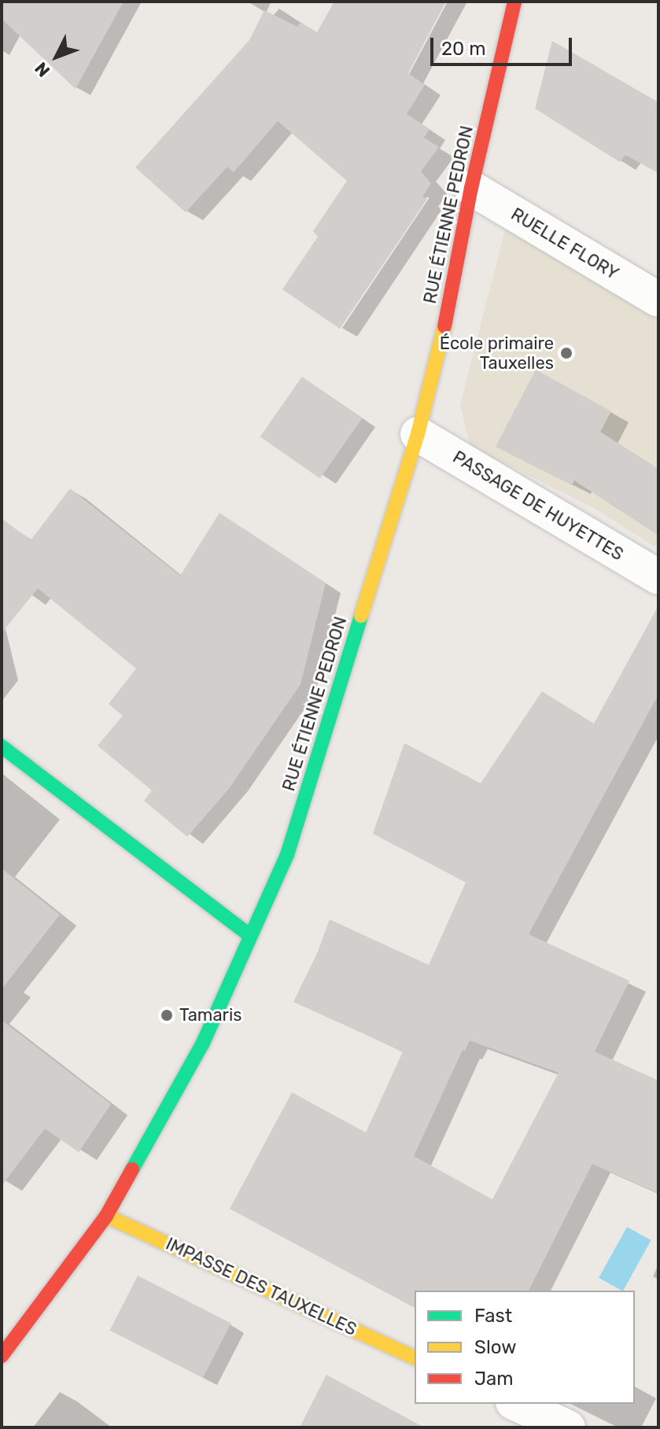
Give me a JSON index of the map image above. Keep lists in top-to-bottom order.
{
  "streets": {
    "street": [
      "RUE ÉTIENNE PEDRON",
      "RUELLE FLORY",
      "PASSAGE DE HUYETTES",
      "IMPASSE DES TAUXELLES"
    ]
  },
  "crossings": [
    ["RUE ÉTIENNE PEDRON", "RUELLE FLORY"],
    ["RUE ÉTIENNE PEDRON", "PASSAGE DE HUYETTES"],
    ["RUE ÉTIENNE PEDRON", "IMPASSE DES TAUXELLES"]
  ],
  "places": ["École primaire Tauxelles", "Tamaris"],
  "legend": ["Fast", "Slow", "Jam"],
  "scale_bar": "20 m",
  "north": "bottom left"
}
